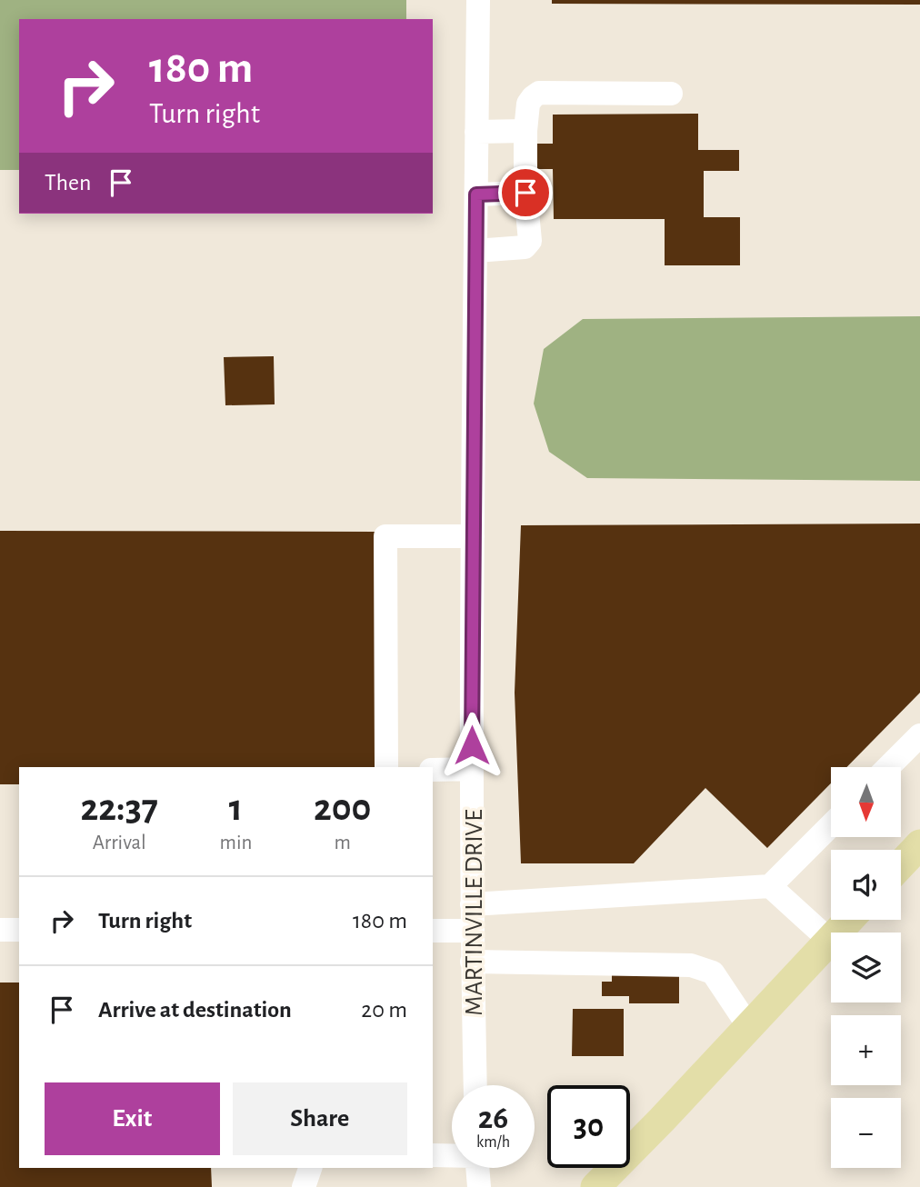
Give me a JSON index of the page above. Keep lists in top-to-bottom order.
{
  "streets": {
    "street": ["MARTINVILLE DRIVE"]
  },
  "north": "bottom",
  "page": {
    "turn": ["180 m", "Turn right"],
    "then": "Then",
    "map_buttons": ["+", "−"],
    "eta": [
      "22:37",
      "Arrival",
      "1",
      "min",
      "200",
      "m"
    ],
    "list": [
      {
        "name": "Turn right",
        "value": "180 m"
      },
      {
        "name": "Arrive at destination",
        "value": "20 m"
      }
    ],
    "buttons": ["Exit", "Share"],
    "speed": "26 km/h",
    "limit": "30"
  }
}
